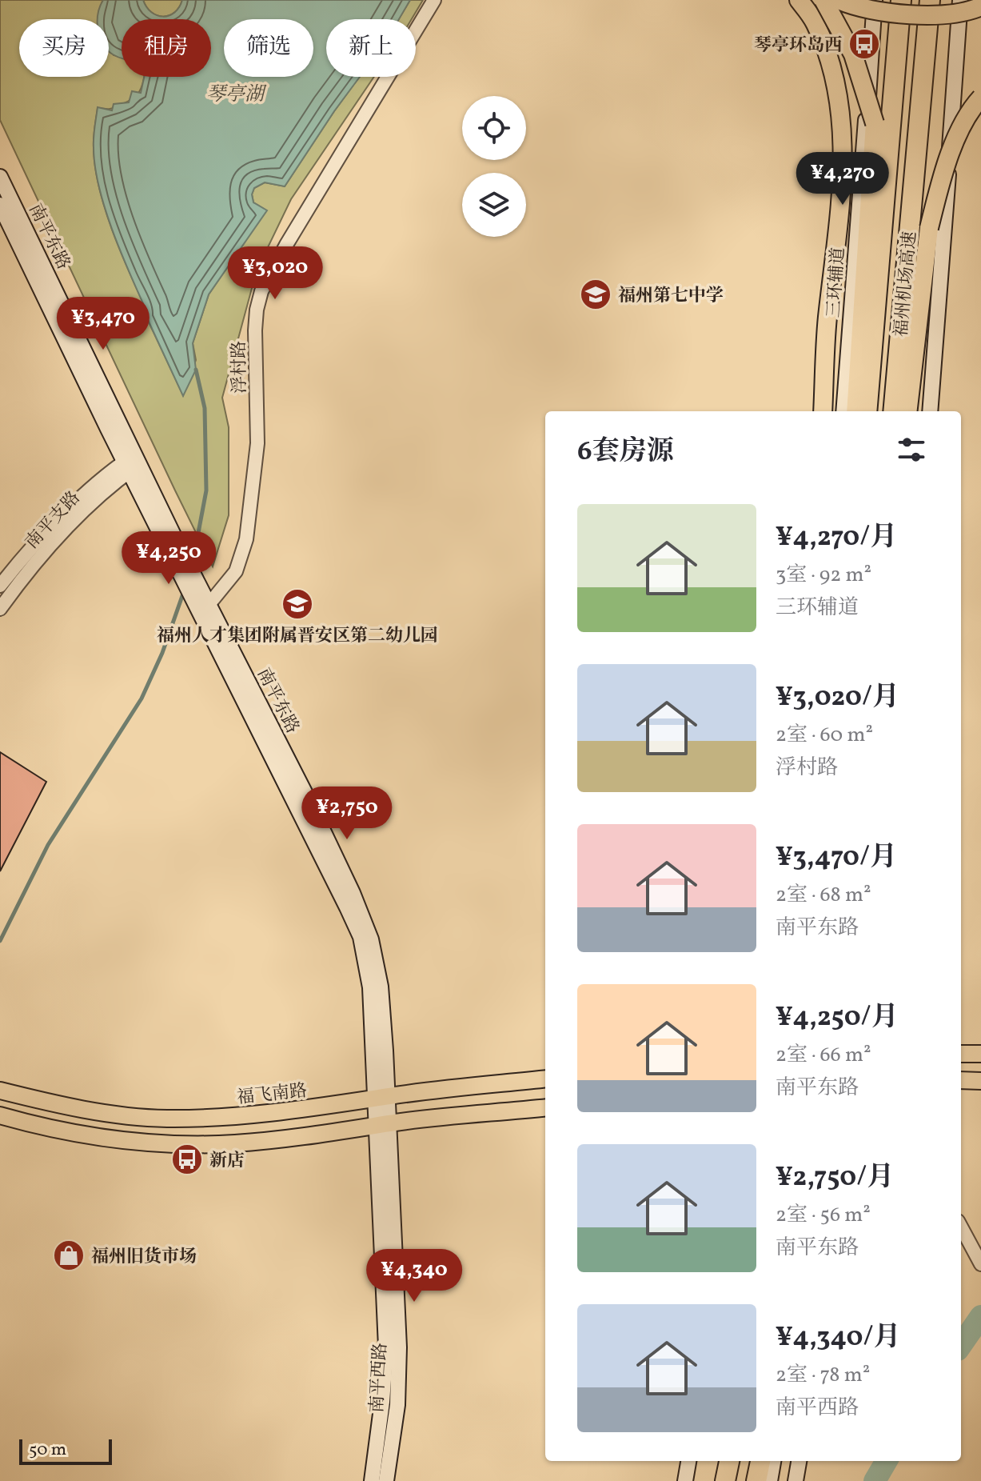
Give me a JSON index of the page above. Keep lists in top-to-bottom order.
{
  "streets": {
    "highway": ["福州机场高速"],
    "main road": [
      "南平东路",
      "三环辅道",
      "福飞南路",
      "南平西路"
    ],
    "street": ["浮村路", "南平支路"]
  },
  "crossings": [
    ["南平东路", "浮村路"],
    ["南平东路", "南平支路"],
    ["南平东路", "福飞南路"],
    ["南平东路", "南平西路"]
  ],
  "water": ["琴亭湖"],
  "places": {
    "bus stop": ["琴亭环岛西", "新店"],
    "school or university": ["福州第七中学", "福州人才集团附属晋安区第二幼儿园"],
    "shop": ["福州旧货市场"]
  },
  "scale_bar": "50 m",
  "page": {
    "chip": [
      "买房",
      "租房",
      "筛选",
      "新上"
    ],
    "price": [
      "¥4,270",
      "¥3,020",
      "¥3,470",
      "¥4,250",
      "¥2,750",
      "¥4,340"
    ],
    "heading": "6套房源",
    "list": [
      {
        "name": "¥4,270/月",
        "note": "3室 · 92 m² · 三环辅道"
      },
      {
        "name": "¥3,020/月",
        "note": "2室 · 60 m² · 浮村路"
      },
      {
        "name": "¥3,470/月",
        "note": "2室 · 68 m² · 南平东路"
      },
      {
        "name": "¥4,250/月",
        "note": "2室 · 66 m² · 南平东路"
      },
      {
        "name": "¥2,750/月",
        "note": "2室 · 56 m² · 南平东路"
      },
      {
        "name": "¥4,340/月",
        "note": "2室 · 78 m² · 南平西路"
      }
    ],
    "scale": "50 m"
  }
}
